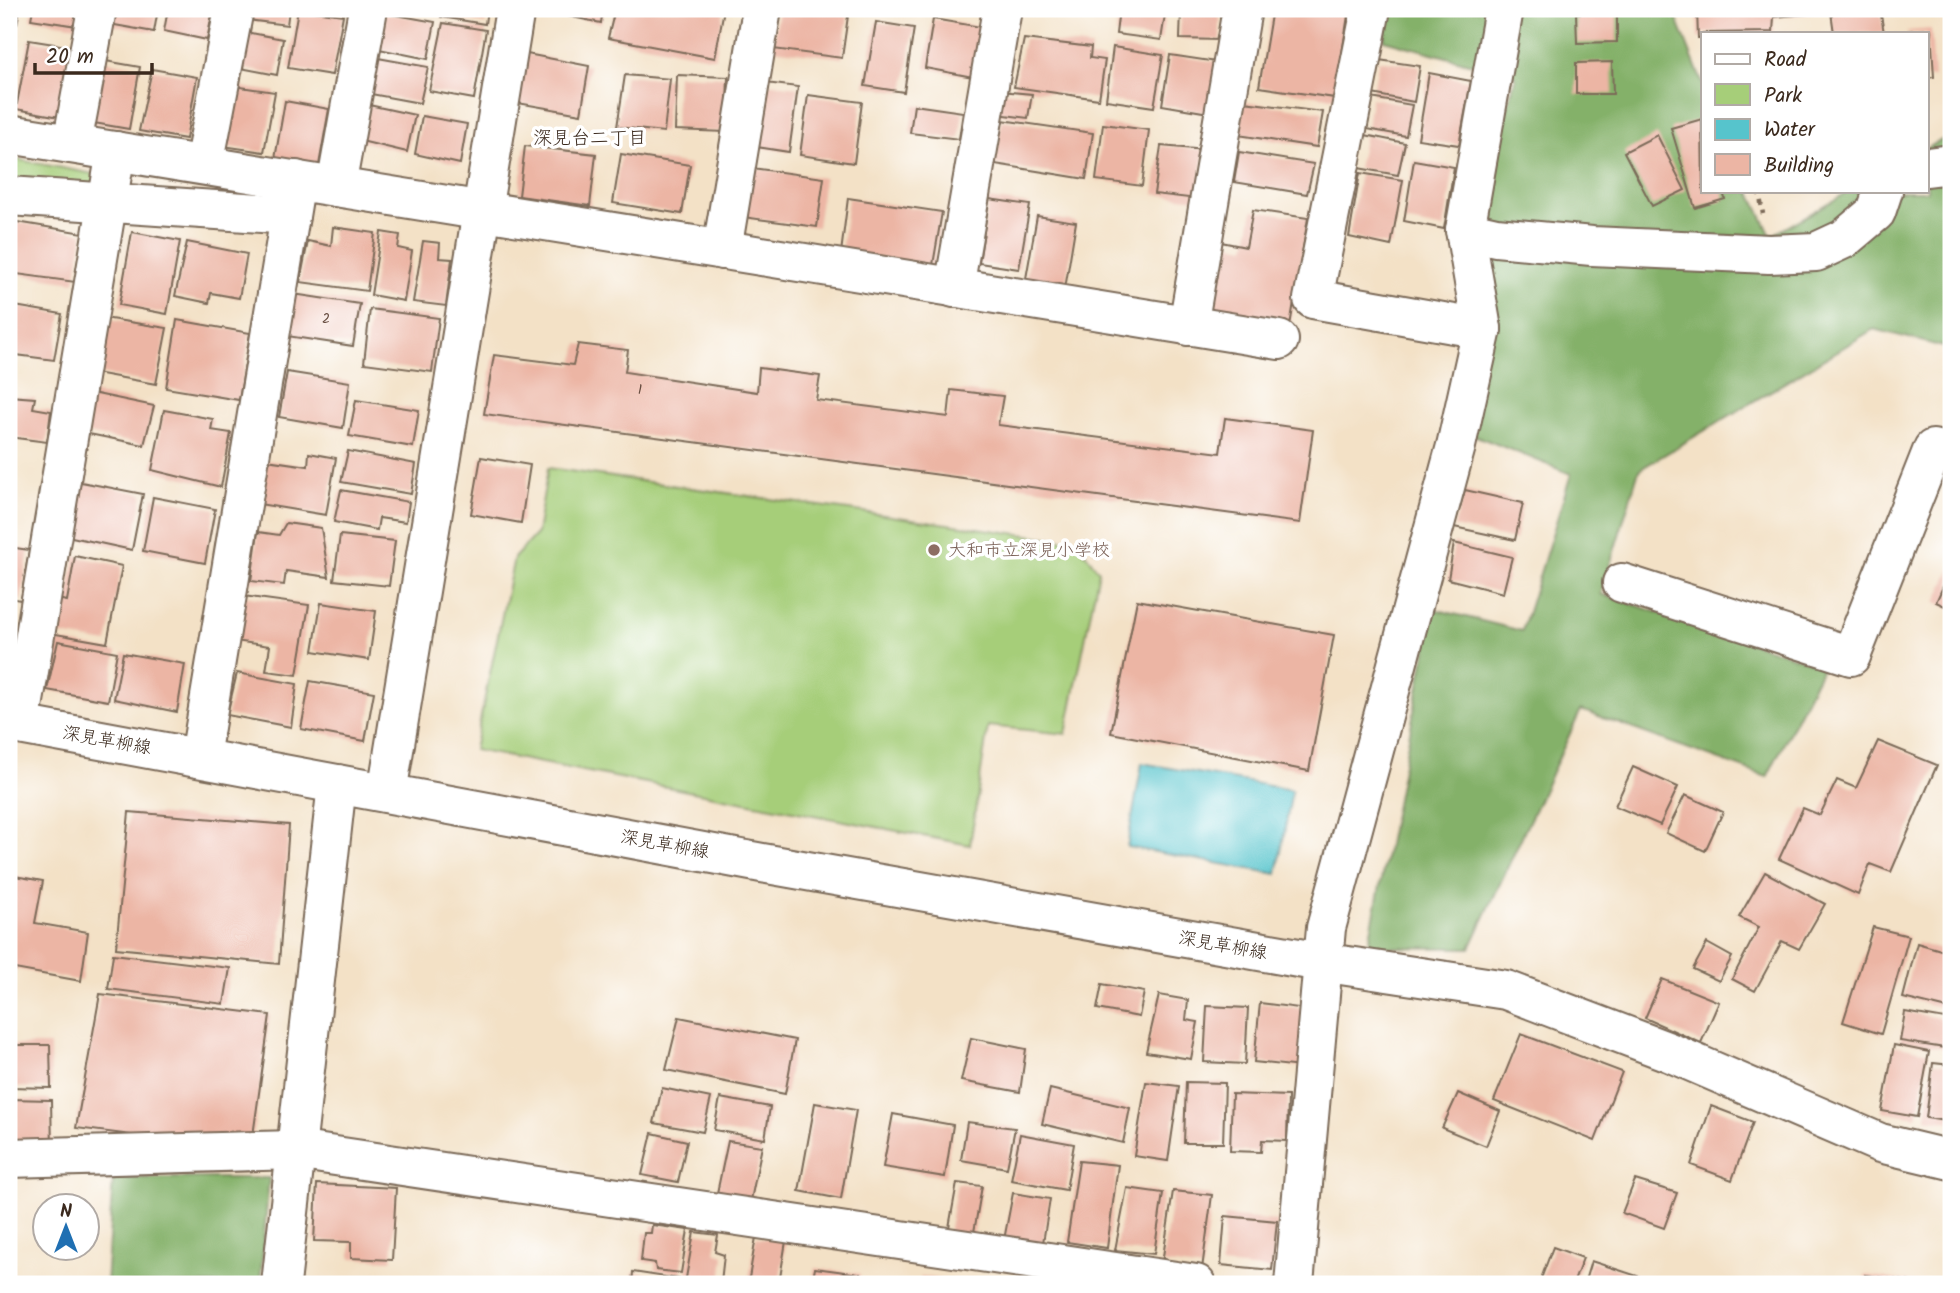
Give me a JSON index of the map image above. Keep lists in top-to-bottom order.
{
  "streets": {
    "street": ["深見草柳線"]
  },
  "districts": ["深見台二丁目"],
  "places": ["大和市立深見小学校"],
  "house_numbers": ["2", "1"],
  "legend": [
    "Road",
    "Park",
    "Water",
    "Building"
  ],
  "scale_bar": "20 m",
  "north": "top"
}
